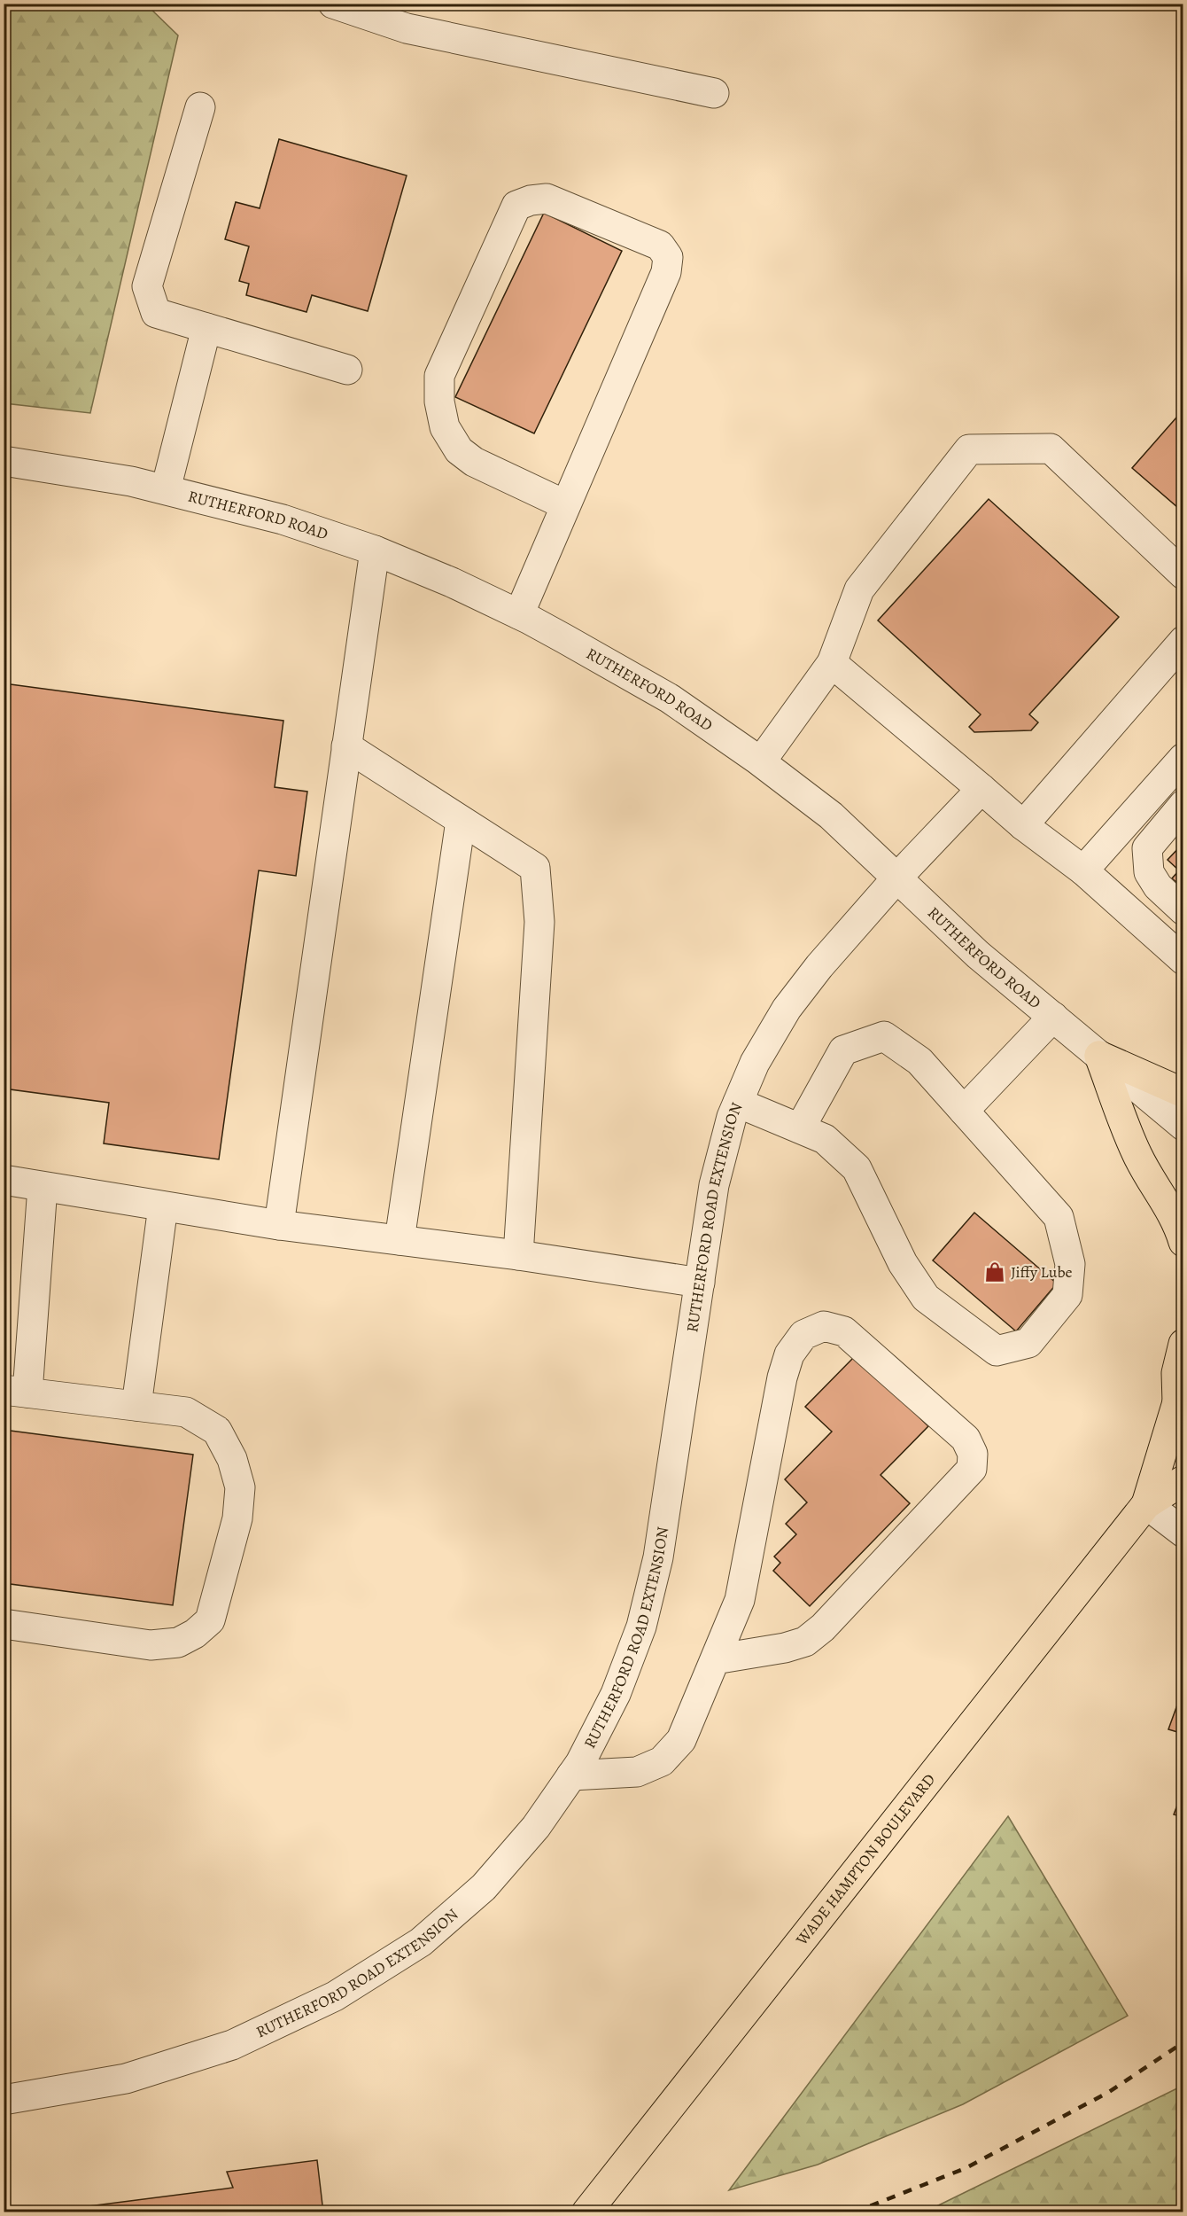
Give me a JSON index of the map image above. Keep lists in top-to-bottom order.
{
  "streets": {
    "main road": ["WADE HAMPTON BOULEVARD"],
    "street": ["RUTHERFORD ROAD", "RUTHERFORD ROAD EXTENSION"]
  },
  "crossings": [
    ["RUTHERFORD ROAD", "RUTHERFORD ROAD EXTENSION"]
  ],
  "places": {
    "shop": ["Jiffy Lube"]
  }
}
